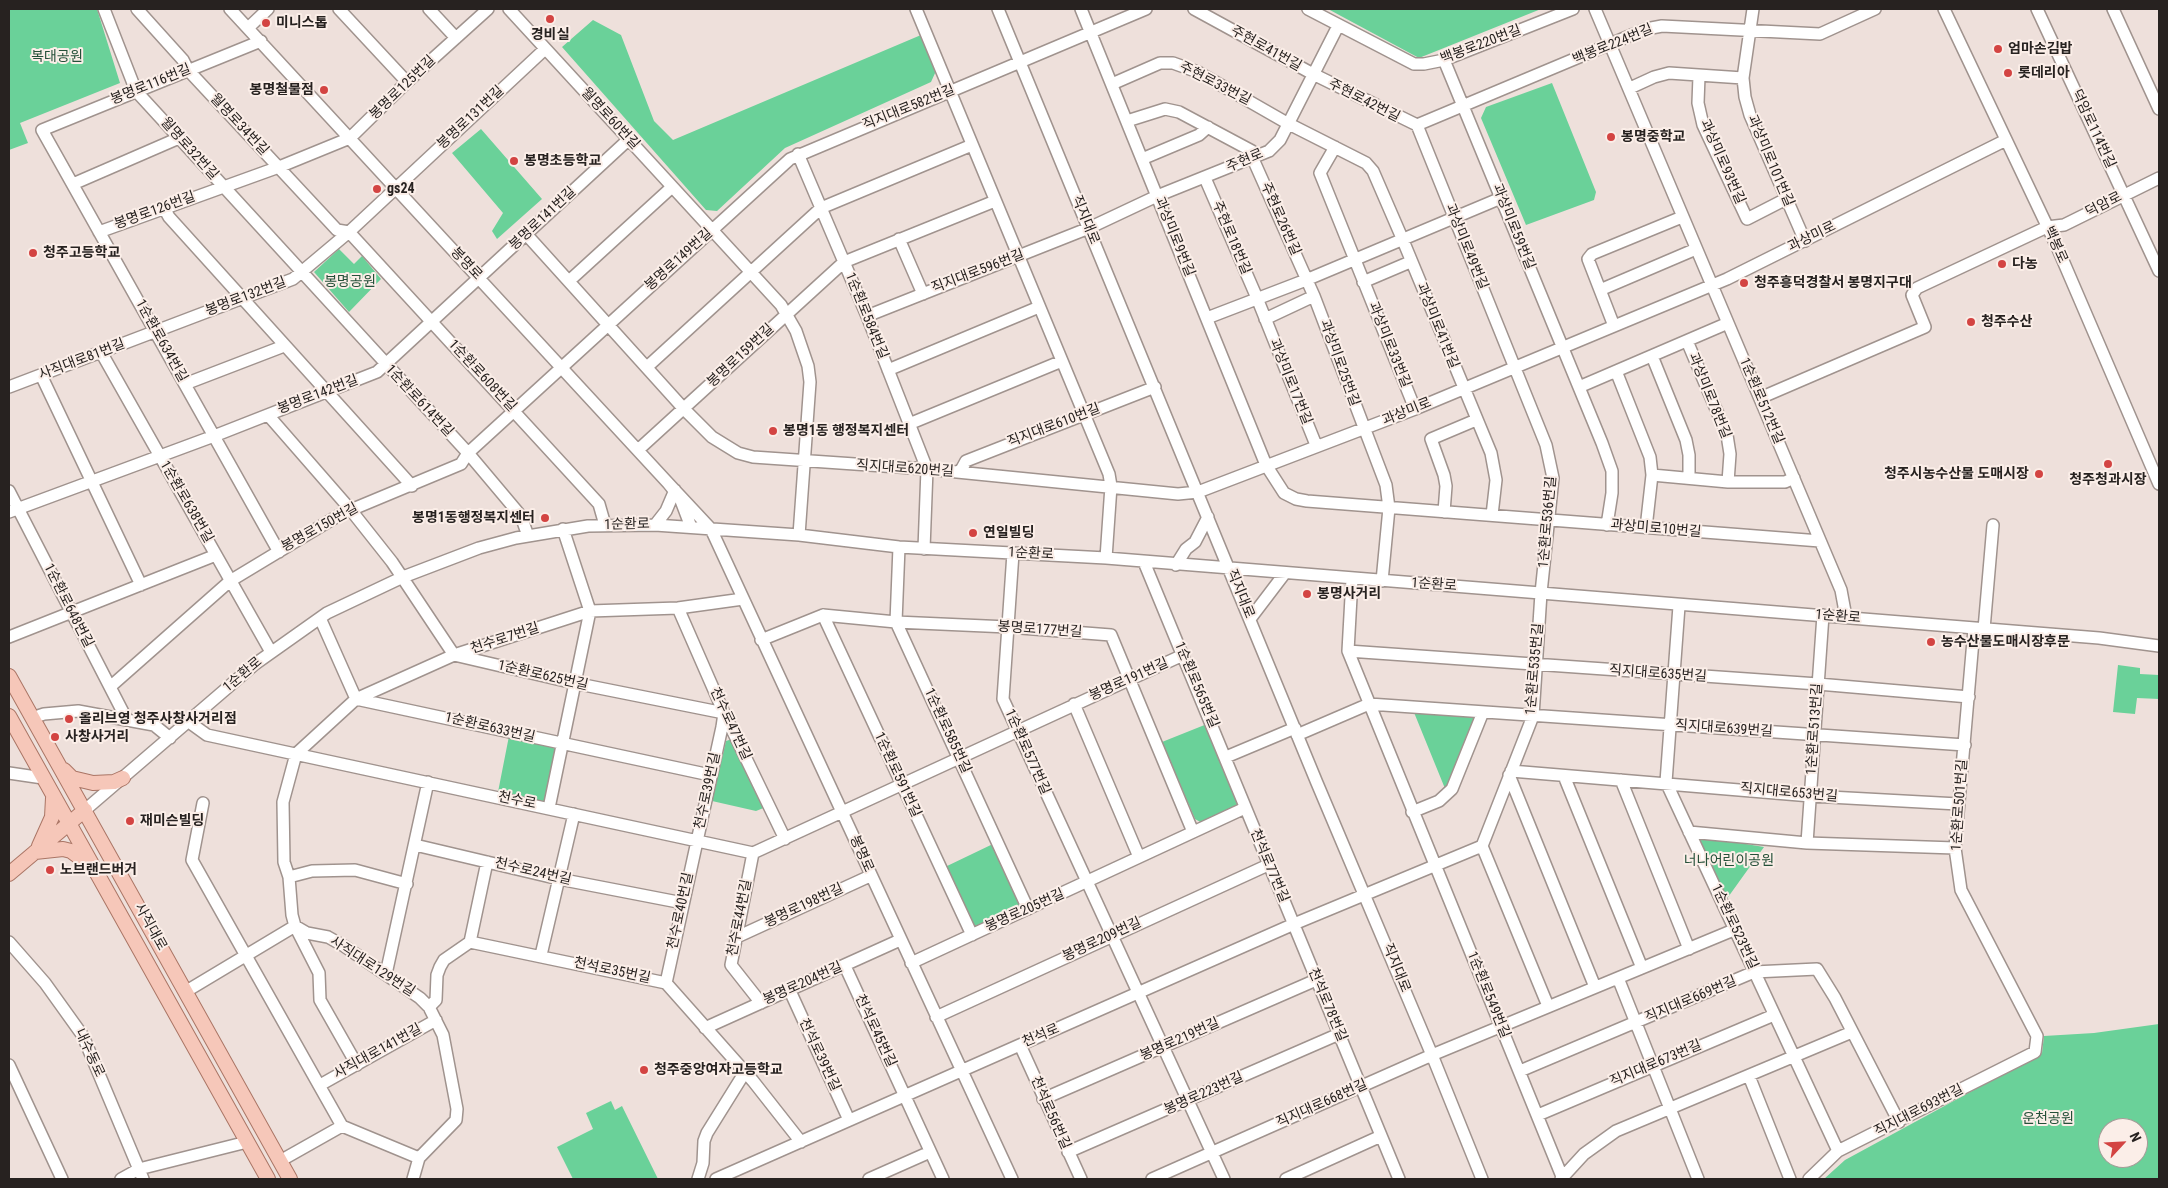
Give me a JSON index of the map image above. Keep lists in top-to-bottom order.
{
  "streets": {
    "main road": ["1순환로", "사직대로"],
    "street": [
      "백봉로220번길",
      "백봉로224번길",
      "주현로41번길",
      "주현로33번길",
      "봉명로116번길",
      "봉명로125번길",
      "주현로42번길",
      "직지대로582번길",
      "봉명로131번길",
      "월명로60번길",
      "월명로34번길",
      "덕암로114번길",
      "월명로32번길",
      "주현로",
      "과상미로101번길",
      "과상미로93번길",
      "덕암로",
      "봉명로126번길",
      "봉명로141번길",
      "주현로26번길",
      "직지대로",
      "과상미로59번길",
      "과상미로9번길",
      "과상미로",
      "주현로18번길",
      "백봉로",
      "과상미로49번길",
      "봉명로149번길",
      "봉명로",
      "직지대로596번길",
      "봉명로132번길",
      "1순환로584번길",
      "과상미로41번길",
      "1순환로634번길",
      "과상미로33번길",
      "봉명로159번길",
      "사직대로81번길",
      "과상미로25번길",
      "1순환로608번길",
      "과상미로17번길",
      "봉명로142번길",
      "과상미로78번길",
      "1순환로614번길",
      "1순환로512번길",
      "직지대로610번길",
      "직지대로620번길",
      "1순환로638번길",
      "1순환로536번길",
      "봉명로150번길",
      "과상미로10번길",
      "1순환로648번길",
      "봉명로177번길",
      "천수로7번길",
      "1순환로535번길",
      "직지대로635번길",
      "1순환로625번길",
      "봉명로191번길",
      "1순환로565번길",
      "천수로47번길",
      "1순환로633번길",
      "직지대로639번길",
      "1순환로513번길",
      "1순환로585번길",
      "1순환로577번길",
      "1순환로591번길",
      "천수로39번길",
      "직지대로653번길",
      "천수로",
      "1순환로501번길",
      "천석로77번길",
      "천수로24번길",
      "봉명로198번길",
      "천수로40번길",
      "봉명로205번길",
      "천수로44번길",
      "1순환로523번길",
      "봉명로209번길",
      "사직대로129번길",
      "천석로35번길",
      "봉명로204번길",
      "1순환로549번길",
      "직지대로669번길",
      "천석로78번길",
      "천석로45번길",
      "천석로",
      "봉명로219번길",
      "사직대로141번길",
      "내수동로",
      "천석로39번길",
      "직지대로673번길",
      "봉명로223번길",
      "직지대로668번길",
      "직지대로693번길",
      "천석로56번길"
    ]
  },
  "crossings": [
    ["백봉로220번길", "주현로"],
    ["백봉로220번길", "과상미로59번길"],
    ["백봉로224번길", "주현로42번길"],
    ["백봉로224번길", "과상미로101번길"],
    ["백봉로224번길", "과상미로59번길"],
    ["백봉로224번길", "과상미로49번길"],
    ["백봉로224번길", "1순환로512번길"],
    ["주현로41번길", "주현로42번길"],
    ["주현로41번길", "주현로"],
    ["주현로33번길", "주현로"],
    ["주현로33번길", "과상미로9번길"],
    ["주현로33번길", "과상미로41번길"],
    ["주현로33번길", "과상미로33번길"],
    ["봉명로116번길", "월명로34번길"],
    ["봉명로116번길", "월명로32번길"],
    ["봉명로116번길", "봉명로"],
    ["봉명로116번길", "1순환로634번길"],
    ["봉명로125번길", "봉명로126번길"],
    ["봉명로125번길", "봉명로"],
    ["주현로42번길", "주현로"],
    ["주현로42번길", "과상미로49번길"],
    ["직지대로582번길", "직지대로"],
    ["직지대로582번길", "과상미로9번길"],
    ["직지대로582번길", "봉명로149번길"],
    ["직지대로582번길", "1순환로584번길"],
    ["봉명로131번길", "월명로60번길"],
    ["봉명로131번길", "봉명로"],
    ["봉명로131번길", "봉명로132번길"],
    ["월명로60번길", "봉명로141번길"],
    ["월명로60번길", "봉명로149번길"],
    ["월명로60번길", "봉명로159번길"],
    ["월명로60번길", "직지대로620번길"],
    ["월명로60번길", "1순환로"],
    ["월명로34번길", "봉명로126번길"],
    ["월명로34번길", "봉명로132번길"],
    ["월명로34번길", "1순환로608번길"],
    ["덕암로114번길", "덕암로"],
    ["월명로32번길", "봉명로126번길"],
    ["월명로32번길", "봉명로132번길"],
    ["월명로32번길", "1순환로614번길"],
    ["주현로", "주현로26번길"],
    ["주현로", "직지대로"],
    ["주현로", "과상미로9번길"],
    ["주현로", "주현로18번길"],
    ["주현로", "직지대로596번길"],
    ["과상미로101번길", "과상미로93번길"],
    ["과상미로101번길", "과상미로"],
    ["덕암로", "백봉로"],
    ["덕암로", "1순환로512번길"],
    ["봉명로126번길", "봉명로"],
    ["봉명로126번길", "1순환로634번길"],
    ["봉명로141번길", "봉명로"],
    ["봉명로141번길", "봉명로142번길"],
    ["봉명로141번길", "직지대로620번길"],
    ["주현로26번길", "과상미로25번길"],
    ["직지대로", "과상미로"],
    ["직지대로", "직지대로596번길"],
    ["직지대로", "직지대로610번길"],
    ["직지대로", "직지대로620번길"],
    ["직지대로", "1순환로"],
    ["직지대로", "직지대로639번길"],
    ["직지대로", "천석로"],
    ["직지대로", "직지대로668번길"],
    ["과상미로59번길", "과상미로"],
    ["과상미로59번길", "과상미로10번길"],
    ["과상미로9번길", "과상미로"],
    ["과상미로9번길", "과상미로10번길"],
    ["과상미로", "백봉로"],
    ["과상미로", "과상미로49번길"],
    ["과상미로", "과상미로41번길"],
    ["과상미로", "과상미로33번길"],
    ["과상미로", "과상미로25번길"],
    ["과상미로", "과상미로17번길"],
    ["과상미로", "1순환로512번길"],
    ["과상미로", "직지대로620번길"],
    ["과상미로", "1순환로536번길"],
    ["과상미로", "과상미로10번길"],
    ["주현로18번길", "과상미로17번길"],
    ["과상미로49번길", "1순환로536번길"],
    ["봉명로149번길", "봉명로"],
    ["봉명로149번길", "1순환로584번길"],
    ["봉명로149번길", "직지대로620번길"],
    ["봉명로149번길", "봉명로150번길"],
    ["봉명로", "봉명로132번길"],
    ["봉명로", "봉명로159번길"],
    ["봉명로", "봉명로142번길"],
    ["봉명로", "1순환로"],
    ["봉명로", "봉명로150번길"],
    ["봉명로", "봉명로177번길"],
    ["봉명로", "천수로7번길"],
    ["봉명로", "봉명로191번길"],
    ["봉명로", "봉명로198번길"],
    ["봉명로", "봉명로205번길"],
    ["봉명로", "봉명로209번길"],
    ["봉명로", "봉명로204번길"],
    ["봉명로", "천석로"],
    ["직지대로596번길", "1순환로584번길"],
    ["봉명로132번길", "1순환로634번길"],
    ["봉명로132번길", "사직대로81번길"],
    ["봉명로132번길", "1순환로608번길"],
    ["봉명로132번길", "1순환로614번길"],
    ["1순환로584번길", "봉명로159번길"],
    ["1순환로584번길", "직지대로620번길"],
    ["1순환로584번길", "1순환로"],
    ["과상미로41번길", "과상미로33번길"],
    ["1순환로634번길", "사직대로81번길"],
    ["1순환로634번길", "봉명로142번길"],
    ["1순환로634번길", "봉명로150번길"],
    ["봉명로159번길", "직지대로620번길"],
    ["사직대로81번길", "1순환로638번길"],
    ["과상미로25번길", "1순환로"],
    ["과상미로25번길", "과상미로10번길"],
    ["1순환로608번길", "봉명로142번길"],
    ["1순환로608번길", "1순환로"],
    ["1순환로608번길", "봉명로150번길"],
    ["봉명로142번길", "1순환로614번길"],
    ["봉명로142번길", "1순환로638번길"],
    ["봉명로142번길", "1순환로648번길"],
    ["1순환로614번길", "1순환로"],
    ["1순환로614번길", "봉명로150번길"],
    ["1순환로512번길", "1순환로"],
    ["1순환로512번길", "과상미로10번길"],
    ["직지대로610번길", "직지대로620번길"],
    ["1순환로638번길", "1순환로"],
    ["1순환로638번길", "봉명로150번길"],
    ["1순환로536번길", "1순환로"],
    ["1순환로536번길", "과상미로10번길"],
    ["1순환로536번길", "1순환로535번길"],
    ["1순환로", "1순환로535번길"],
    ["1순환로", "1순환로565번길"],
    ["1순환로", "1순환로513번길"],
    ["1순환로", "1순환로585번길"],
    ["1순환로", "1순환로577번길"],
    ["1순환로", "천수로"],
    ["1순환로", "1순환로501번길"],
    ["1순환로", "사직대로"],
    ["1순환로", "1순환로523번길"],
    ["1순환로", "1순환로549번길"],
    ["봉명로150번길", "1순환로648번길"],
    ["봉명로177번길", "봉명로191번길"],
    ["봉명로177번길", "1순환로585번길"],
    ["봉명로177번길", "1순환로577번길"],
    ["봉명로177번길", "1순환로591번길"],
    ["봉명로177번길", "봉명로205번길"],
    ["천수로7번길", "1순환로625번길"],
    ["천수로7번길", "천수로47번길"],
    ["천수로7번길", "1순환로633번길"],
    ["천수로7번길", "천수로"],
    ["1순환로535번길", "직지대로635번길"],
    ["1순환로535번길", "직지대로639번길"],
    ["1순환로535번길", "직지대로653번길"],
    ["직지대로635번길", "1순환로513번길"],
    ["직지대로635번길", "1순환로501번길"],
    ["직지대로635번길", "1순환로523번길"],
    ["직지대로635번길", "1순환로549번길"],
    ["1순환로625번길", "천수로47번길"],
    ["1순환로625번길", "천수로39번길"],
    ["봉명로191번길", "1순환로565번길"],
    ["봉명로191번길", "1순환로585번길"],
    ["봉명로191번길", "1순환로577번길"],
    ["봉명로191번길", "1순환로591번길"],
    ["봉명로191번길", "봉명로205번길"],
    ["1순환로565번길", "직지대로639번길"],
    ["1순환로565번길", "천석로77번길"],
    ["1순환로565번길", "봉명로205번길"],
    ["천수로47번길", "천수로39번길"],
    ["1순환로633번길", "천수로39번길"],
    ["직지대로639번길", "1순환로513번길"],
    ["직지대로639번길", "1순환로501번길"],
    ["직지대로639번길", "1순환로523번길"],
    ["직지대로639번길", "1순환로549번길"],
    ["1순환로513번길", "직지대로653번길"],
    ["1순환로585번길", "봉명로205번길"],
    ["1순환로577번길", "봉명로205번길"],
    ["1순환로577번길", "봉명로209번길"],
    ["1순환로577번길", "천석로"],
    ["1순환로577번길", "봉명로219번길"],
    ["1순환로577번길", "봉명로223번길"],
    ["1순환로577번길", "직지대로668번길"],
    ["1순환로591번길", "봉명로205번길"],
    ["천수로39번길", "천수로"],
    ["천수로39번길", "천수로40번길"],
    ["직지대로653번길", "1순환로501번길"],
    ["직지대로653번길", "1순환로523번길"],
    ["천수로", "천수로40번길"],
    ["천수로", "천수로44번길"],
    ["1순환로501번길", "직지대로693번길"],
    ["천석로77번길", "봉명로205번길"],
    ["천석로77번길", "봉명로209번길"],
    ["천석로77번길", "천석로78번길"],
    ["천석로77번길", "천석로"],
    ["천수로24번길", "천수로40번길"],
    ["천수로24번길", "천석로35번길"],
    ["봉명로198번길", "천수로44번길"],
    ["천수로40번길", "천석로35번길"],
    ["천수로44번길", "봉명로204번길"],
    ["1순환로523번길", "직지대로669번길"],
    ["1순환로523번길", "직지대로673번길"],
    ["1순환로523번길", "직지대로668번길"],
    ["1순환로523번길", "직지대로693번길"],
    ["사직대로129번길", "사직대로141번길"],
    ["천석로35번길", "봉명로204번길"],
    ["천석로35번길", "천석로"],
    ["봉명로204번길", "천석로45번길"],
    ["봉명로204번길", "천석로39번길"],
    ["1순환로549번길", "직지대로669번길"],
    ["1순환로549번길", "직지대로673번길"],
    ["1순환로549번길", "직지대로668번길"],
    ["직지대로669번길", "직지대로693번길"],
    ["천석로78번길", "천석로"],
    ["천석로78번길", "봉명로219번길"],
    ["천석로78번길", "봉명로223번길"],
    ["천석로78번길", "직지대로668번길"],
    ["천석로45번길", "천석로"],
    ["천석로", "천석로39번길"],
    ["천석로", "천석로56번길"],
    ["봉명로219번길", "천석로56번길"],
    ["봉명로223번길", "천석로56번길"]
  ],
  "parks": [
    "복대공원",
    "봉명공원",
    "너나어린이공원",
    "운천공원"
  ],
  "places": [
    "경비실",
    "미니스톱",
    "엄마손김밥",
    "롯데리아",
    "봉명철물점",
    "봉명중학교",
    "봉명초등학교",
    "gs24",
    "청주고등학교",
    "다농",
    "청주흥덕경찰서 봉명지구대",
    "청주수산",
    "봉명1동 행정복지센터",
    "청주청과시장",
    "청주시농수산물 도매시장",
    "봉명1동행정복지센터",
    "연일빌딩",
    "봉명사거리",
    "농수산물도매시장후문",
    "올리브영 청주사창사거리점",
    "사창사거리",
    "재미슨빌딩",
    "노브랜드버거",
    "청주중앙여자고등학교"
  ],
  "north": "top right"
}
